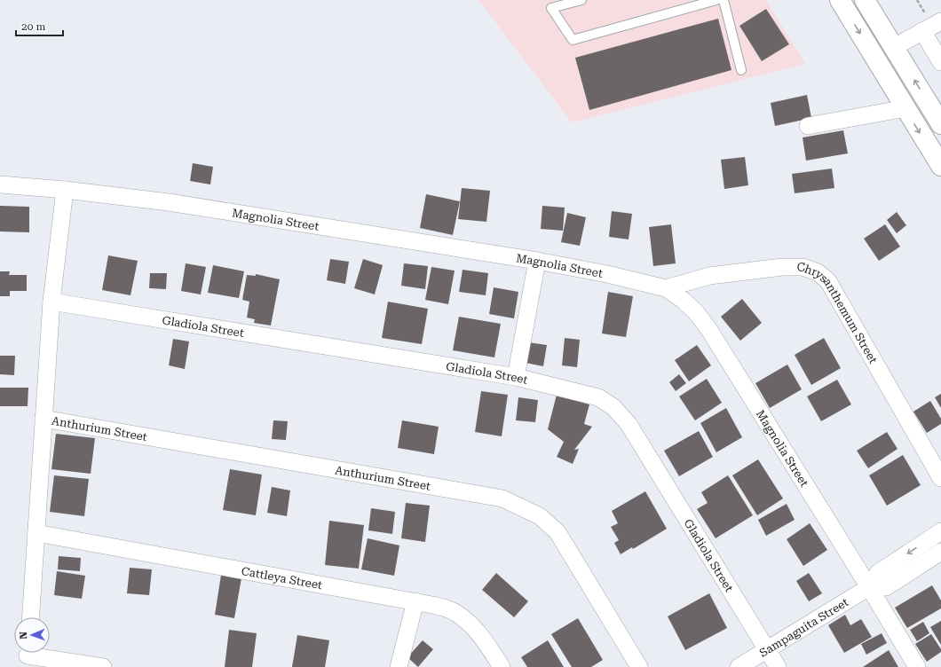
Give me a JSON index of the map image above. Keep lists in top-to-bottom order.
{
  "streets": {
    "street": [
      "Magnolia Street",
      "Chrysanthemum Street",
      "Gladiola Street",
      "Anthurium Street",
      "Cattleya Street",
      "Sampaguita Street"
    ]
  },
  "crossings": [
    ["Magnolia Street", "Chrysanthemum Street"],
    ["Magnolia Street", "Sampaguita Street"],
    ["Gladiola Street", "Sampaguita Street"]
  ],
  "scale_bar": "20 m",
  "north": "left"
}
